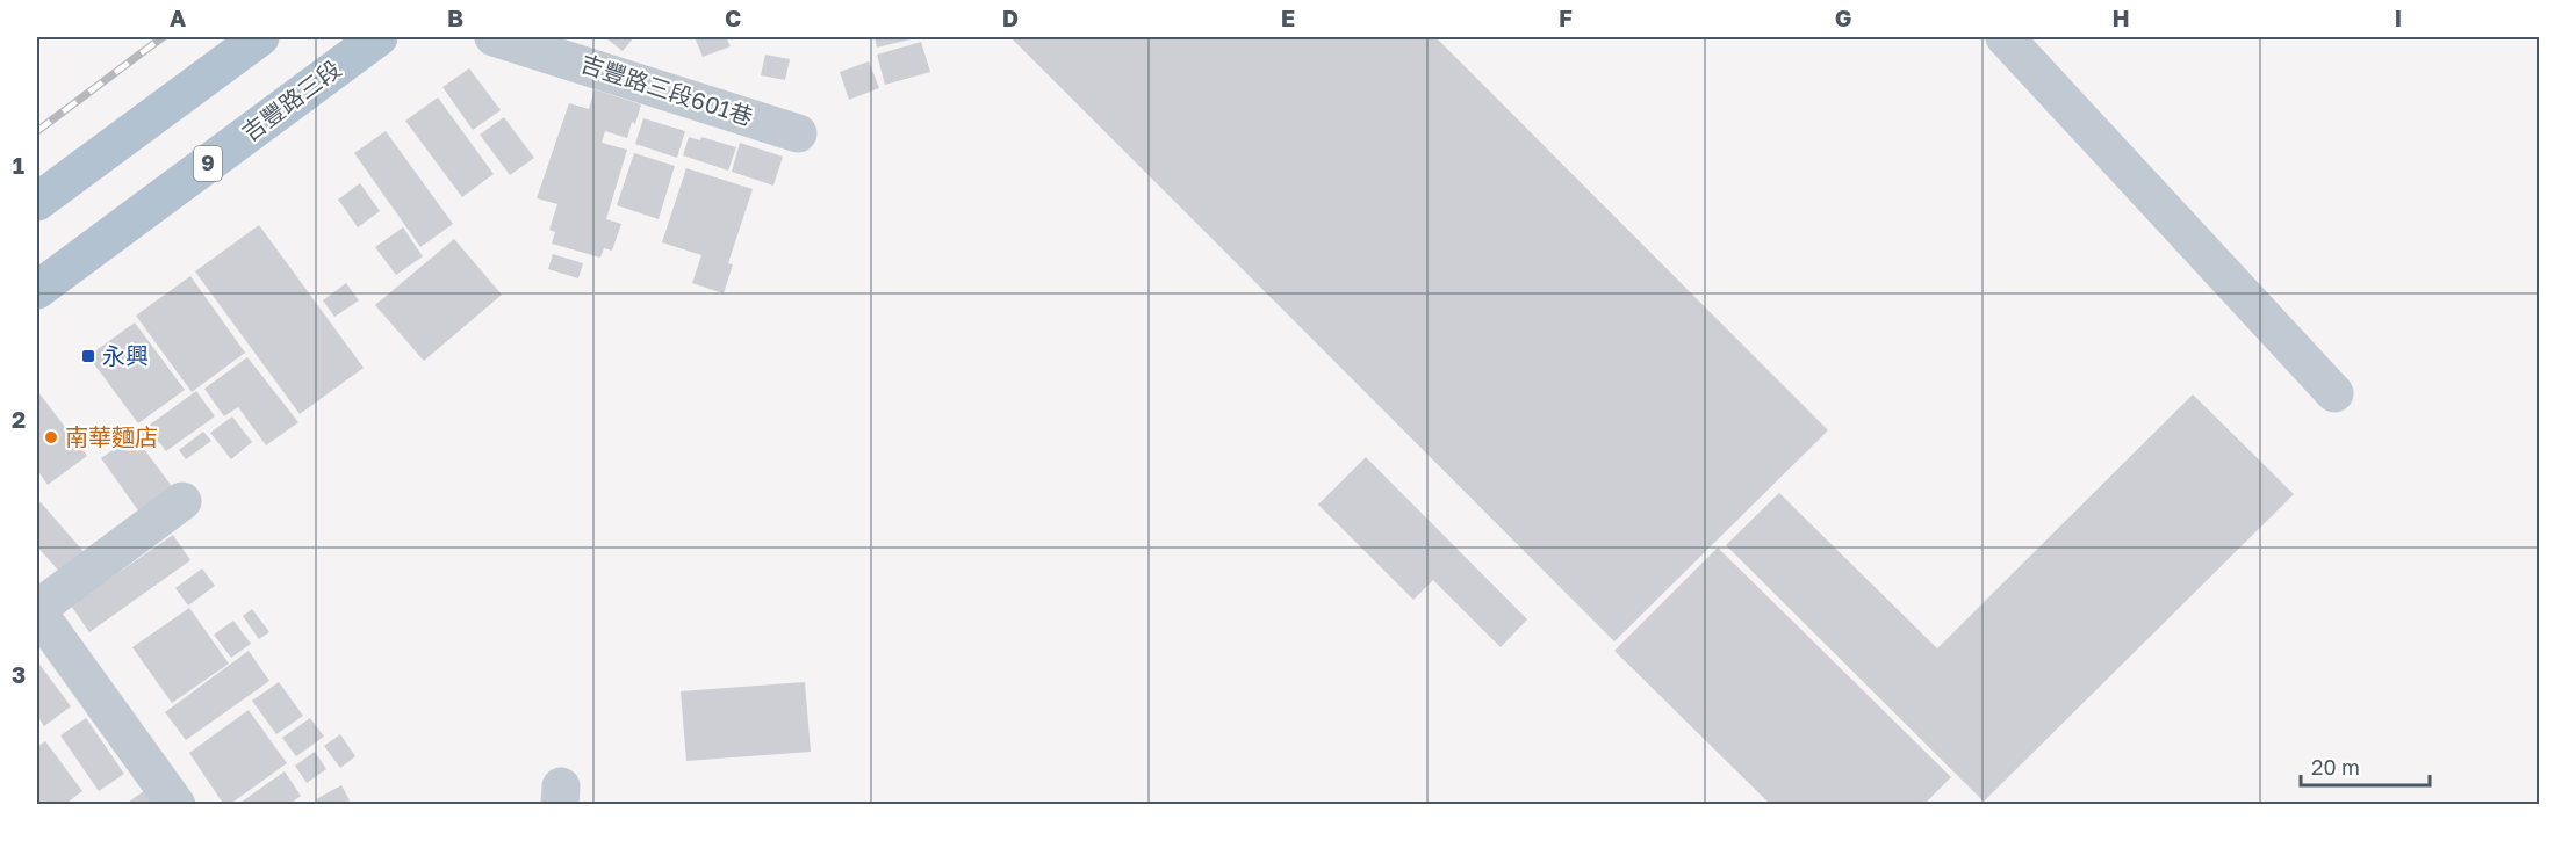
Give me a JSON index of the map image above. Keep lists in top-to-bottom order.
{
  "streets": {
    "main road": ["吉豐路三段", "9"],
    "street": ["吉豐路三段601巷"]
  },
  "places": {
    "transit": ["永興"],
    "other": ["南華麵店"]
  },
  "scale_bar": "20 m",
  "grid": {
    "columns": [
      "A",
      "B",
      "C",
      "D",
      "E",
      "F",
      "G",
      "H",
      "I"
    ],
    "rows": ["1", "2", "3"]
  }
}
